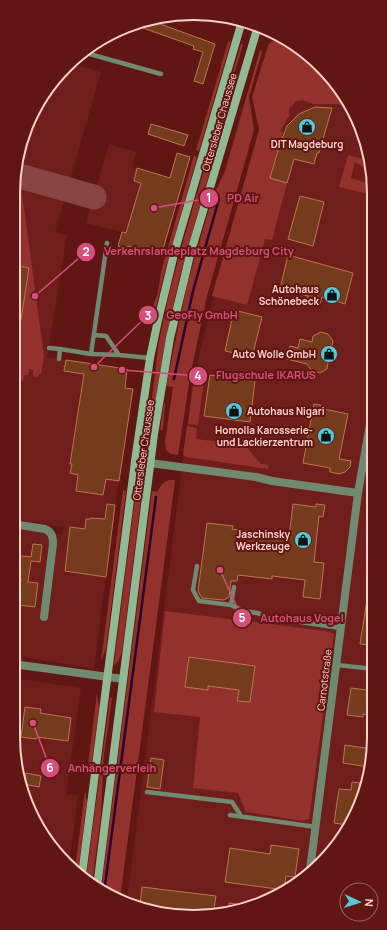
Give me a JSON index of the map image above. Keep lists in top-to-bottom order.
{
  "streets": {
    "main road": ["Ottersleber Chaussee"],
    "street": ["Carnotstraße"]
  },
  "places": {
    "shop": [
      "DIT Magdeburg",
      "Autohaus Schönebeck",
      "Auto Wolle GmbH",
      "Autohaus Nigari",
      "Homolla Karosserie- und Lackierzentrum",
      "Jaschinsky Werkzeuge"
    ],
    "other": [
      "PD Air",
      "Verkehrslandeplatz Magdeburg City",
      "GeoFly GmbH",
      "Flugschule IKARUS",
      "Autohaus Vogel",
      "Anhängerverleih"
    ]
  },
  "north": "right"
}
